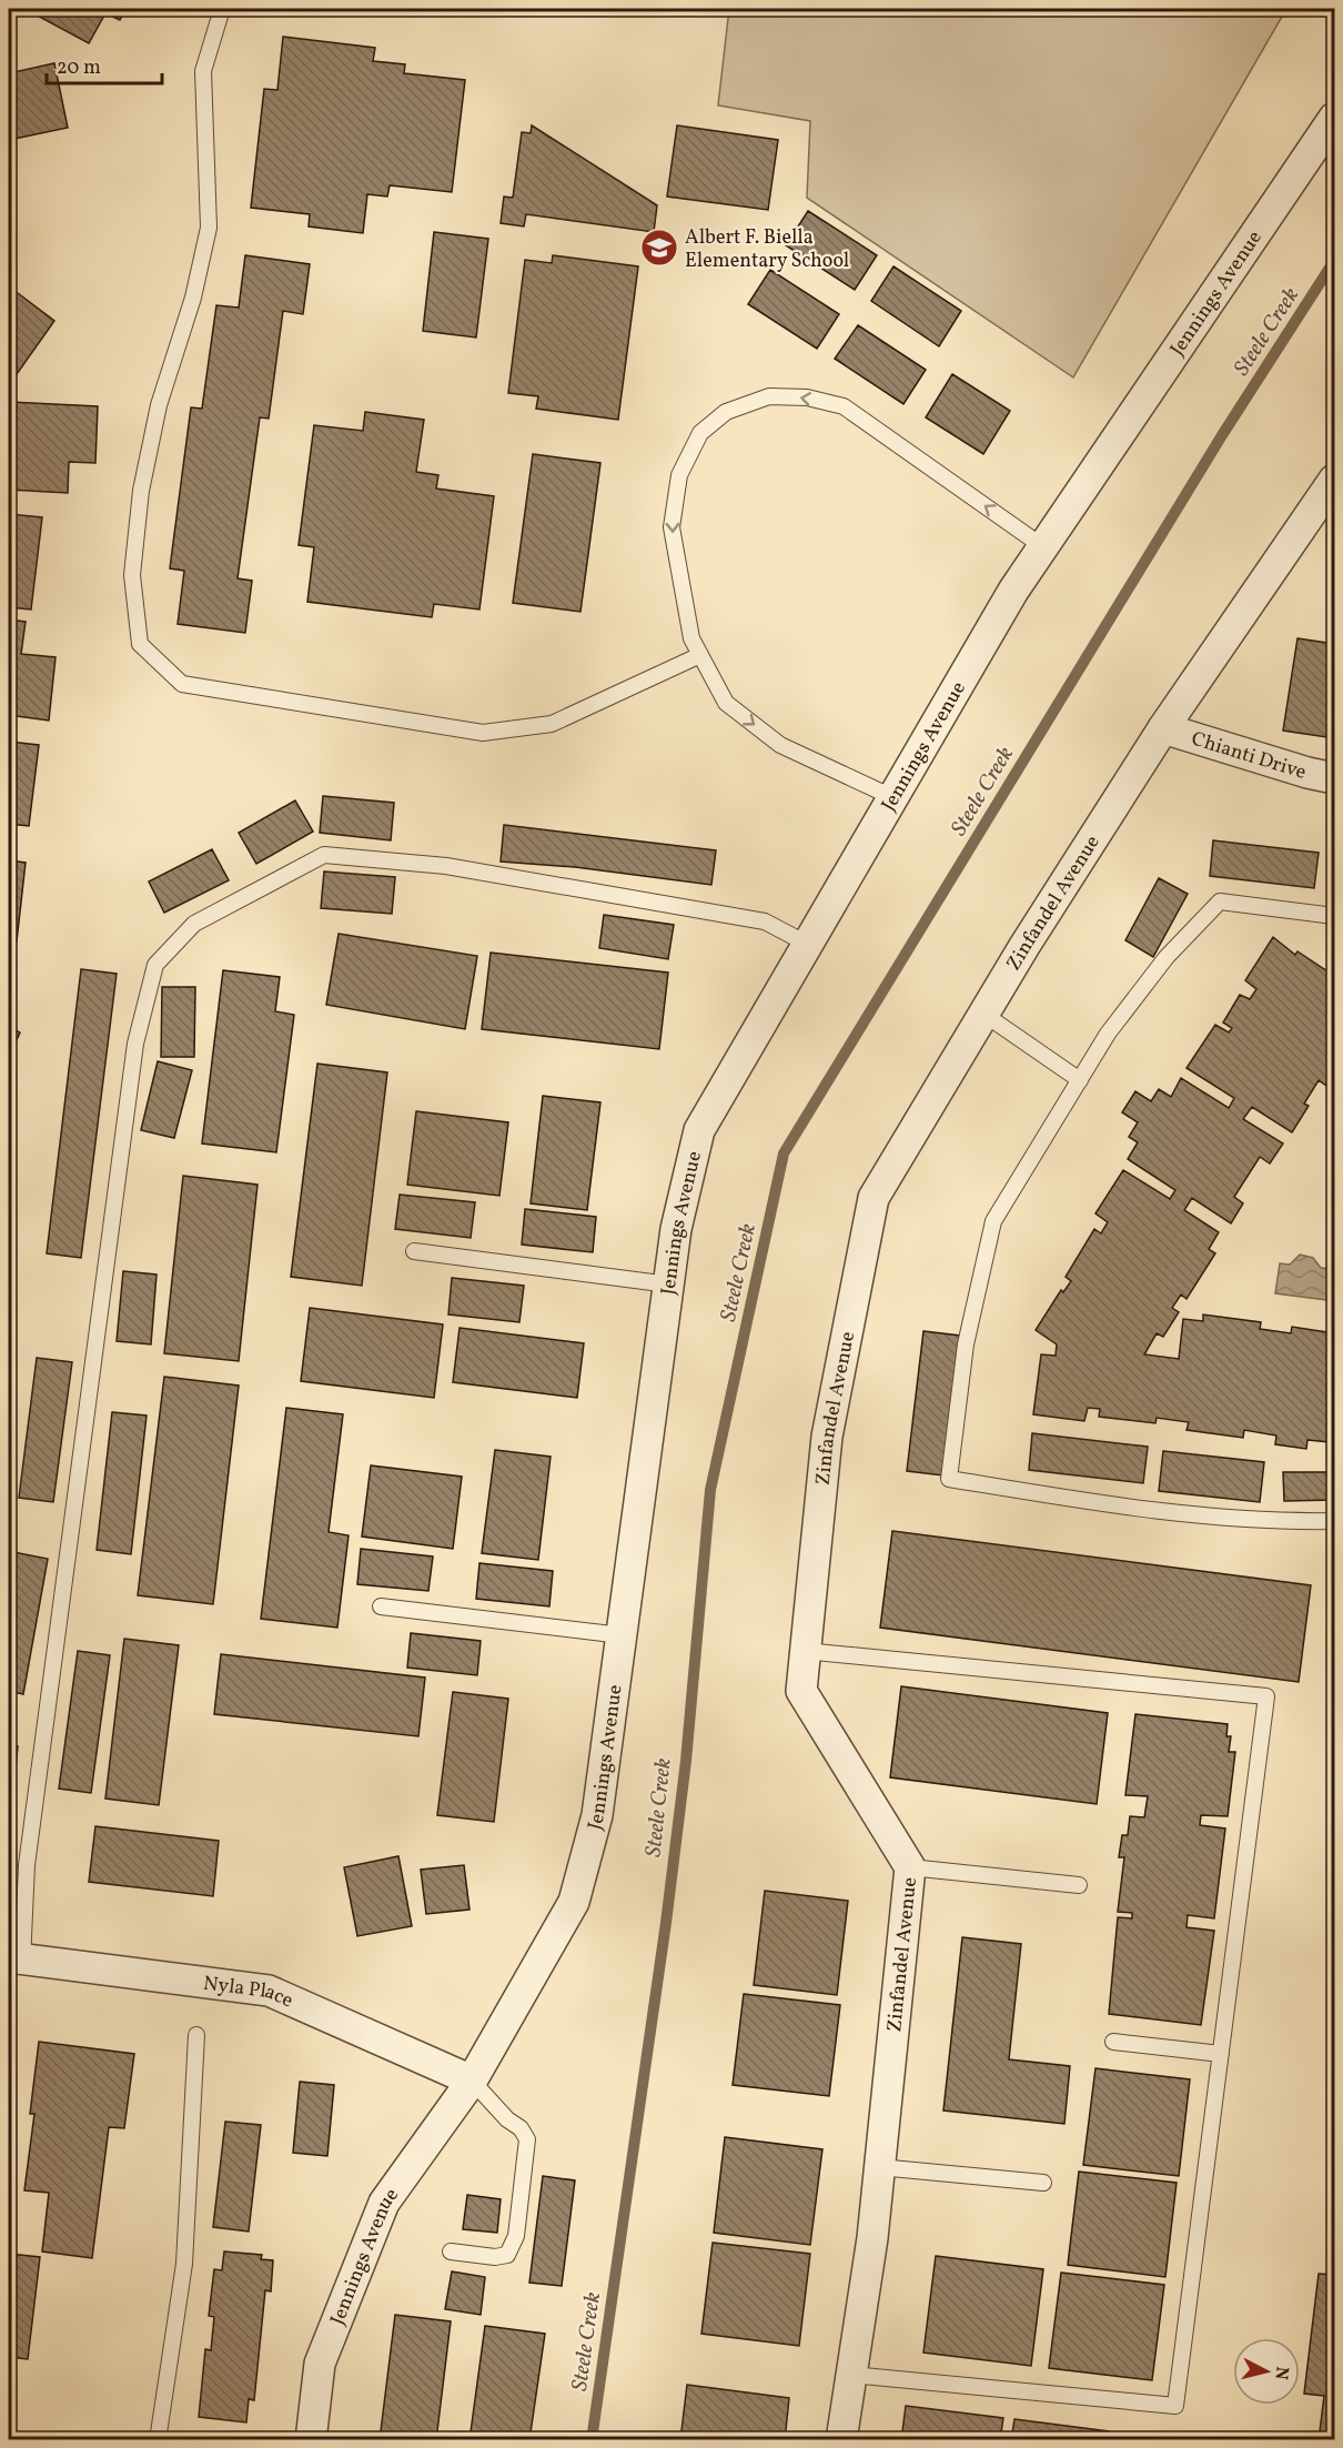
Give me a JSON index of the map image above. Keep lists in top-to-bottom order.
{
  "streets": {
    "street": [
      "Jennings Avenue",
      "Chianti Drive",
      "Zinfandel Avenue",
      "Nyla Place"
    ]
  },
  "crossings": [
    ["Jennings Avenue", "Nyla Place"],
    ["Chianti Drive", "Zinfandel Avenue"]
  ],
  "water": ["Steele Creek"],
  "places": {
    "school or university": ["Albert F. Biella Elementary School"]
  },
  "scale_bar": "20 m",
  "north": "right"
}
